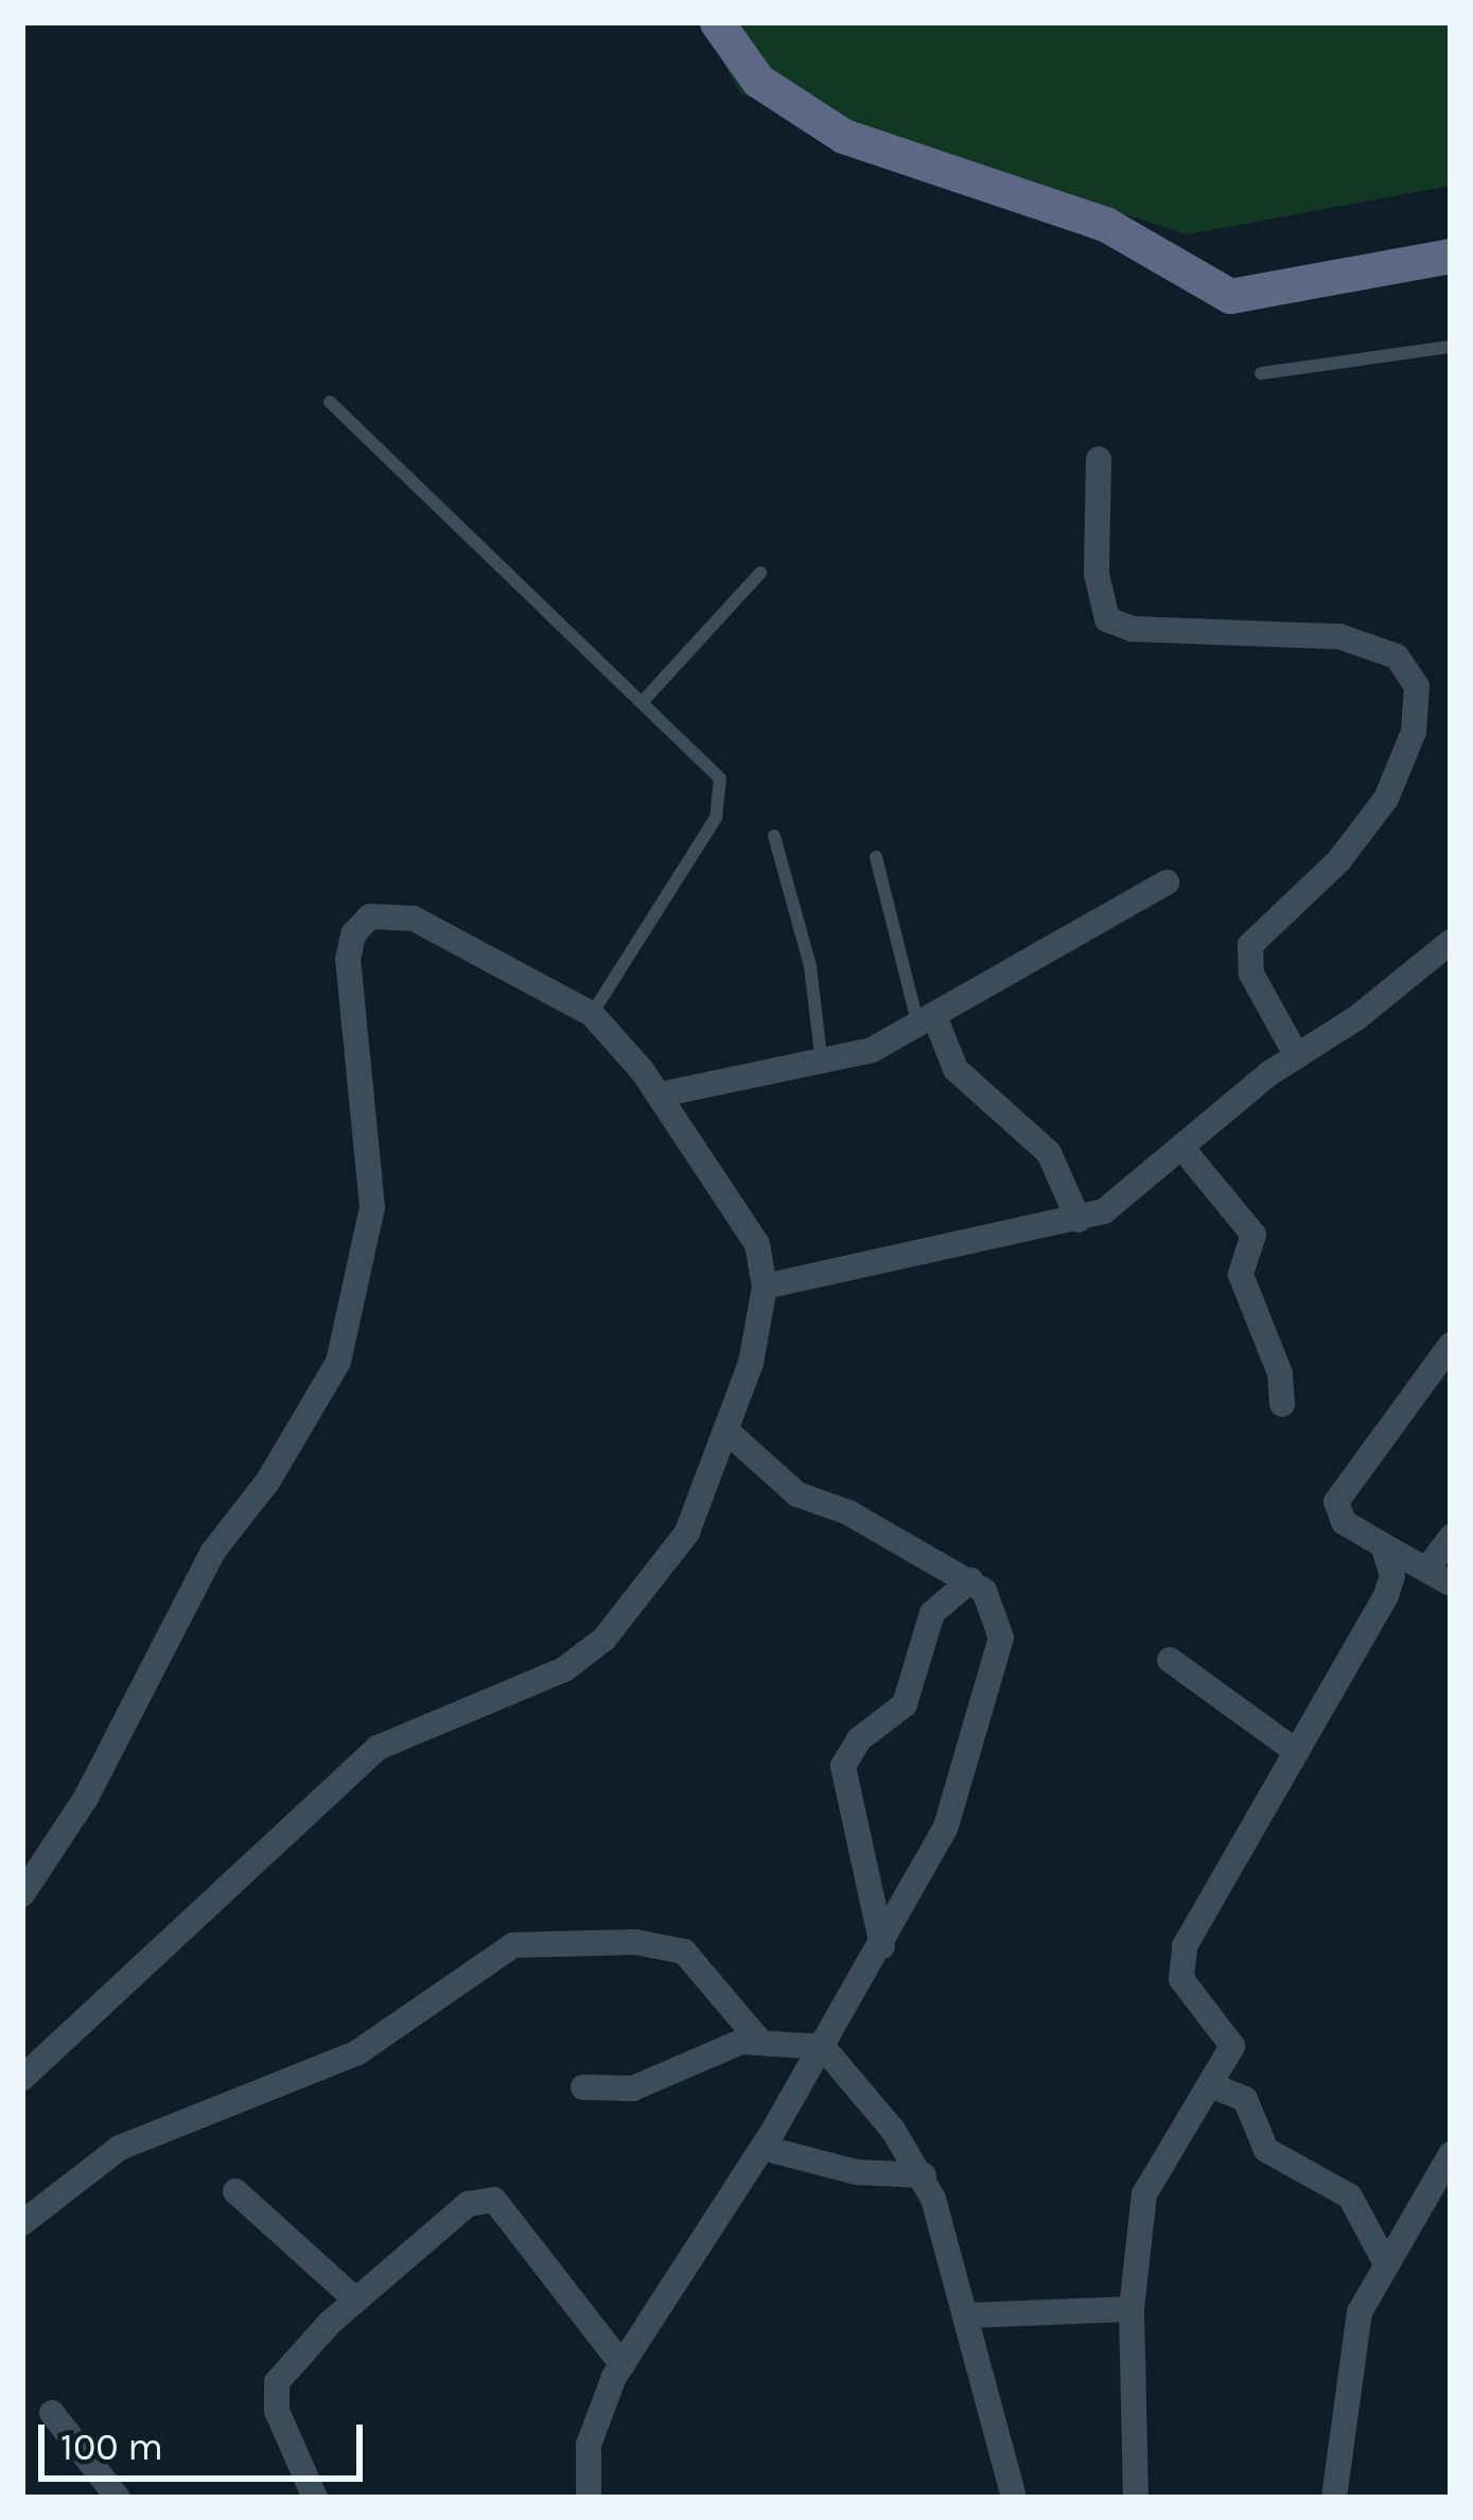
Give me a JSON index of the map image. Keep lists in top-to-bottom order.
{
  "scale_bar": "100 m"
}
